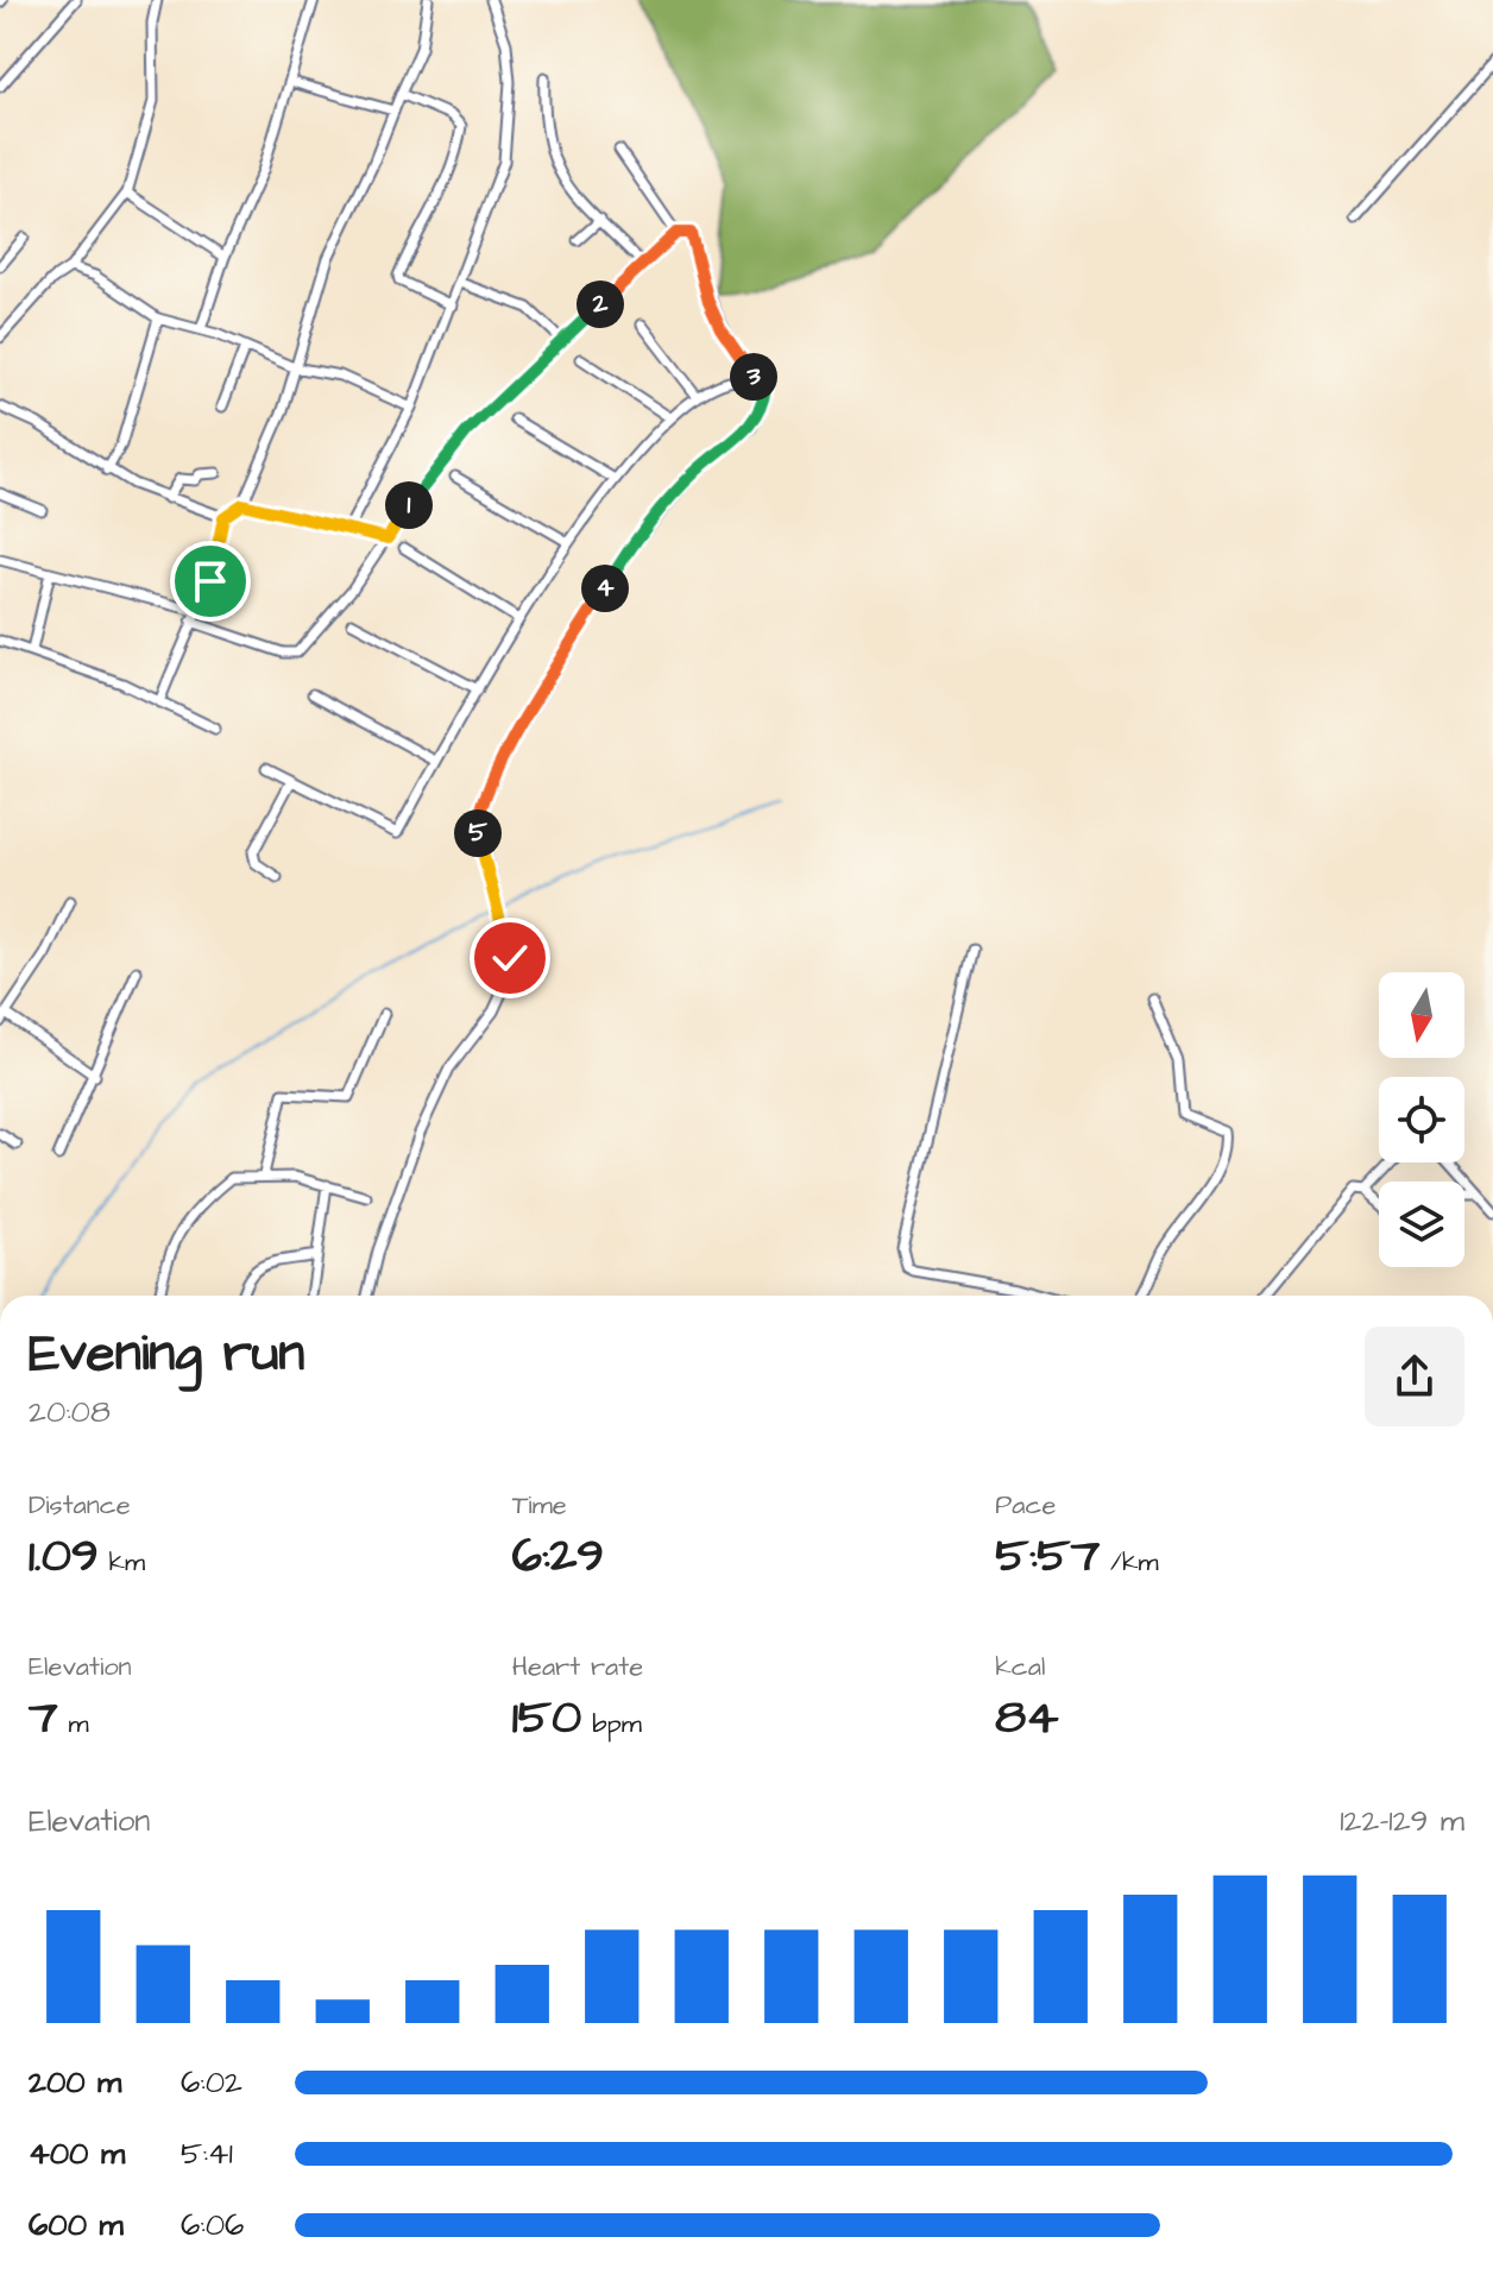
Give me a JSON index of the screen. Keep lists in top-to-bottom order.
{
  "north": "bottom",
  "page": {
    "pins": [
      "2",
      "3",
      "1",
      "4",
      "5"
    ],
    "heading": ["Evening run", "20:08"],
    "stats": [
      ["Distance", "1.09 km"],
      ["Time", "6:29"],
      ["Pace", "5:57 /km"],
      ["Elevation", "7 m"],
      ["Heart rate", "150 bpm"],
      ["kcal", "84"]
    ],
    "chart": ["Elevation", "122–129 m"],
    "list": [
      {
        "name": "200 m",
        "note": "6:02"
      },
      {
        "name": "400 m",
        "note": "5:41"
      },
      {
        "name": "600 m",
        "note": "6:06"
      }
    ]
  }
}
